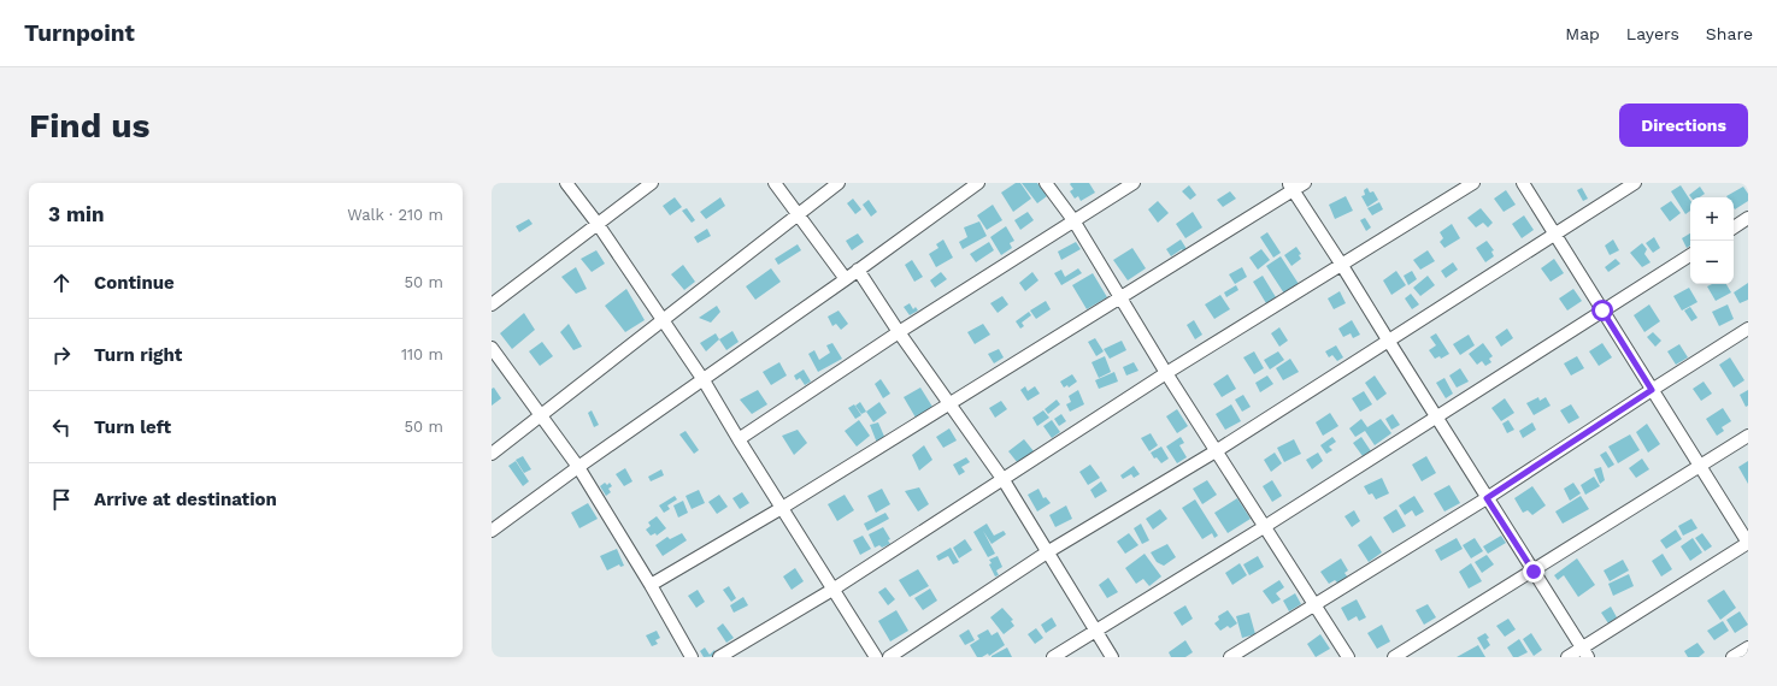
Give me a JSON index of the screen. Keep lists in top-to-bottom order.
{
  "page": {
    "header": "Turnpoint",
    "nav": ["Map", "Layers", "Share"],
    "buttons": "Directions",
    "title": "Find us",
    "heading": ["3 min", "Walk · 210 m"],
    "map_buttons": ["+", "−"],
    "list": [
      ["Continue", "50 m"],
      ["Turn right", "110 m"],
      ["Turn left", "50 m"],
      "Arrive at destination"
    ]
  }
}
